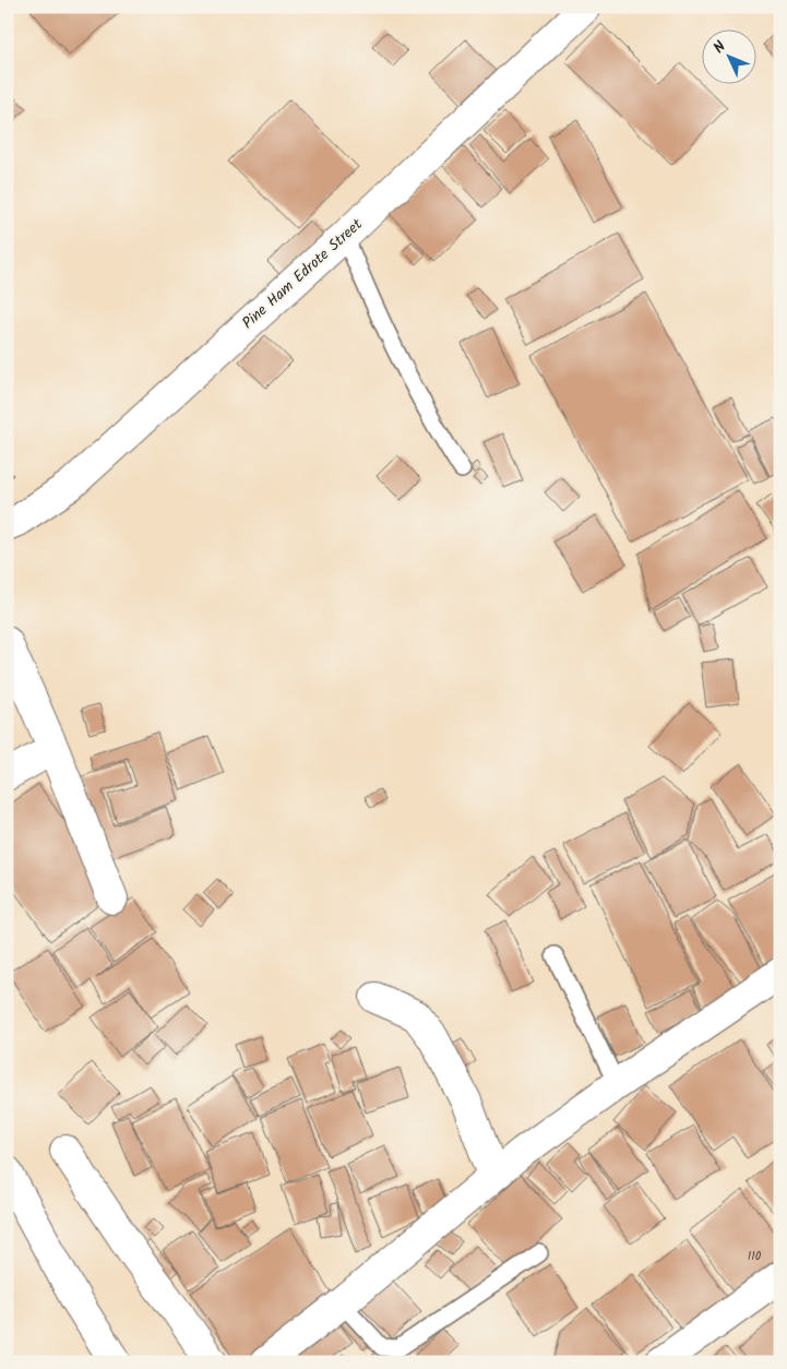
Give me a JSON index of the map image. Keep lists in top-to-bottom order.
{
  "streets": {
    "street": ["Pine Ham Edrote Street"]
  },
  "house_numbers": ["110"],
  "north": "top left"
}
